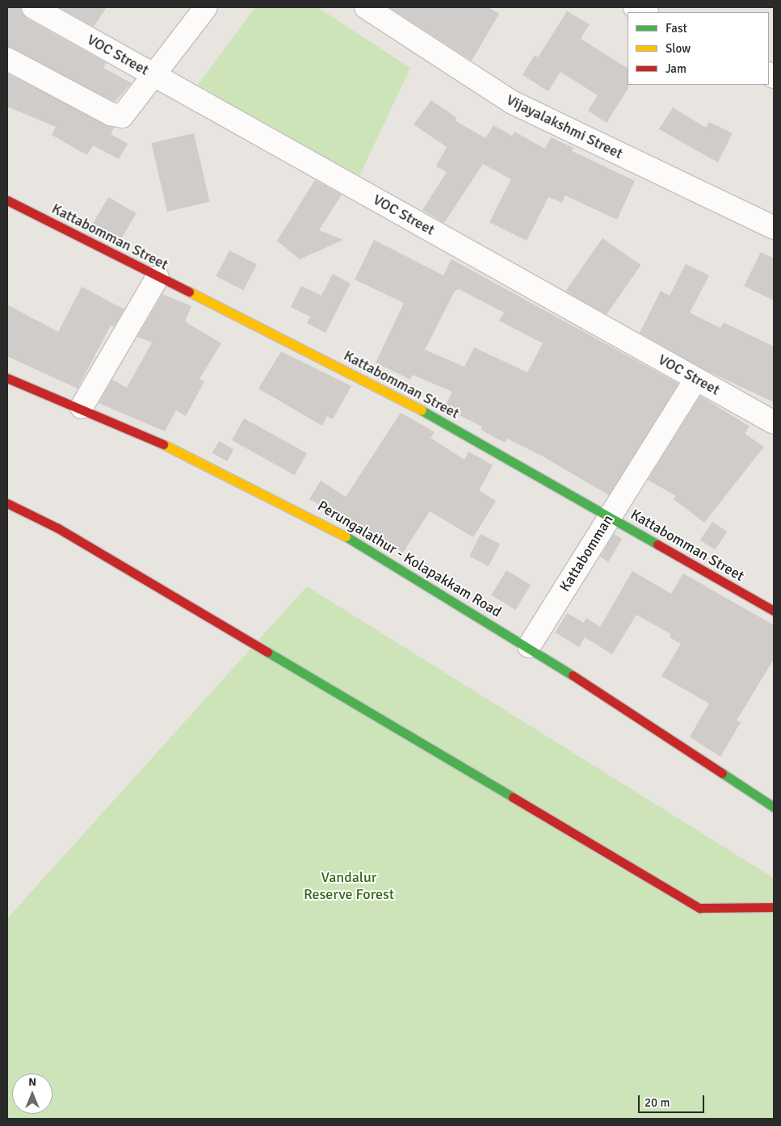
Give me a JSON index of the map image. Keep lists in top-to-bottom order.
{
  "streets": {
    "street": [
      "VOC Street",
      "Vijayalakshmi Street",
      "Kattabomman Street",
      "Kattabomman",
      "Perungalathur - Kolapakkam Road"
    ]
  },
  "crossings": [
    ["VOC Street", "Kattabomman"],
    ["Kattabomman Street", "Kattabomman"],
    ["Kattabomman", "Perungalathur - Kolapakkam Road"]
  ],
  "parks": ["Vandalur Reserve Forest"],
  "legend": ["Fast", "Slow", "Jam"],
  "scale_bar": "20 m",
  "north": "top"
}
